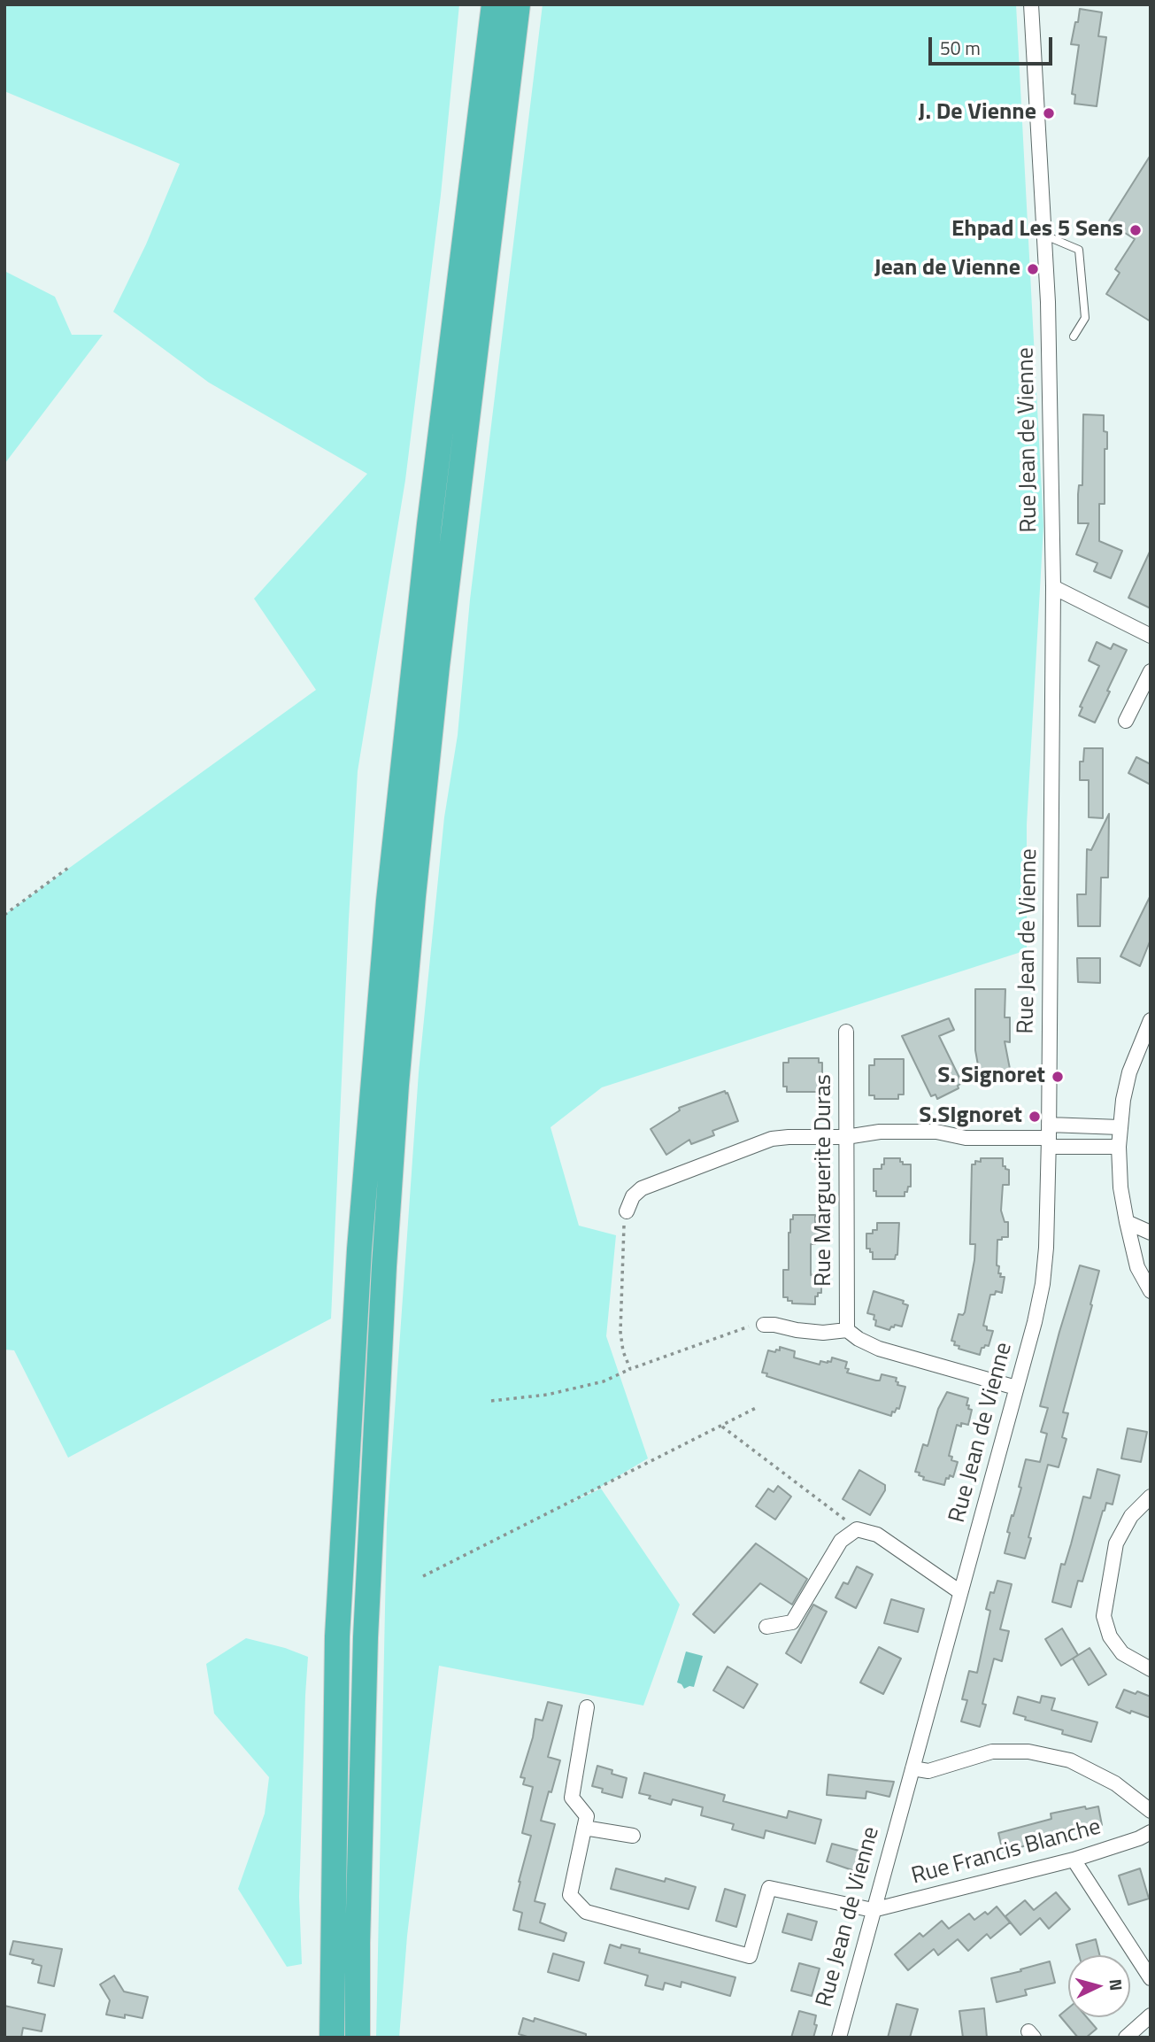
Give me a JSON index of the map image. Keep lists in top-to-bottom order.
{
  "streets": {
    "street": ["Rue Jean de Vienne", "Rue Marguerite Duras", "Rue Francis Blanche"]
  },
  "crossings": [
    ["Rue Jean de Vienne", "Rue Francis Blanche"]
  ],
  "places": [
    "J. De Vienne",
    "Ehpad Les 5 Sens",
    "Jean de Vienne",
    "S. Signoret",
    "S.SIgnoret"
  ],
  "scale_bar": "50 m",
  "north": "right"
}
